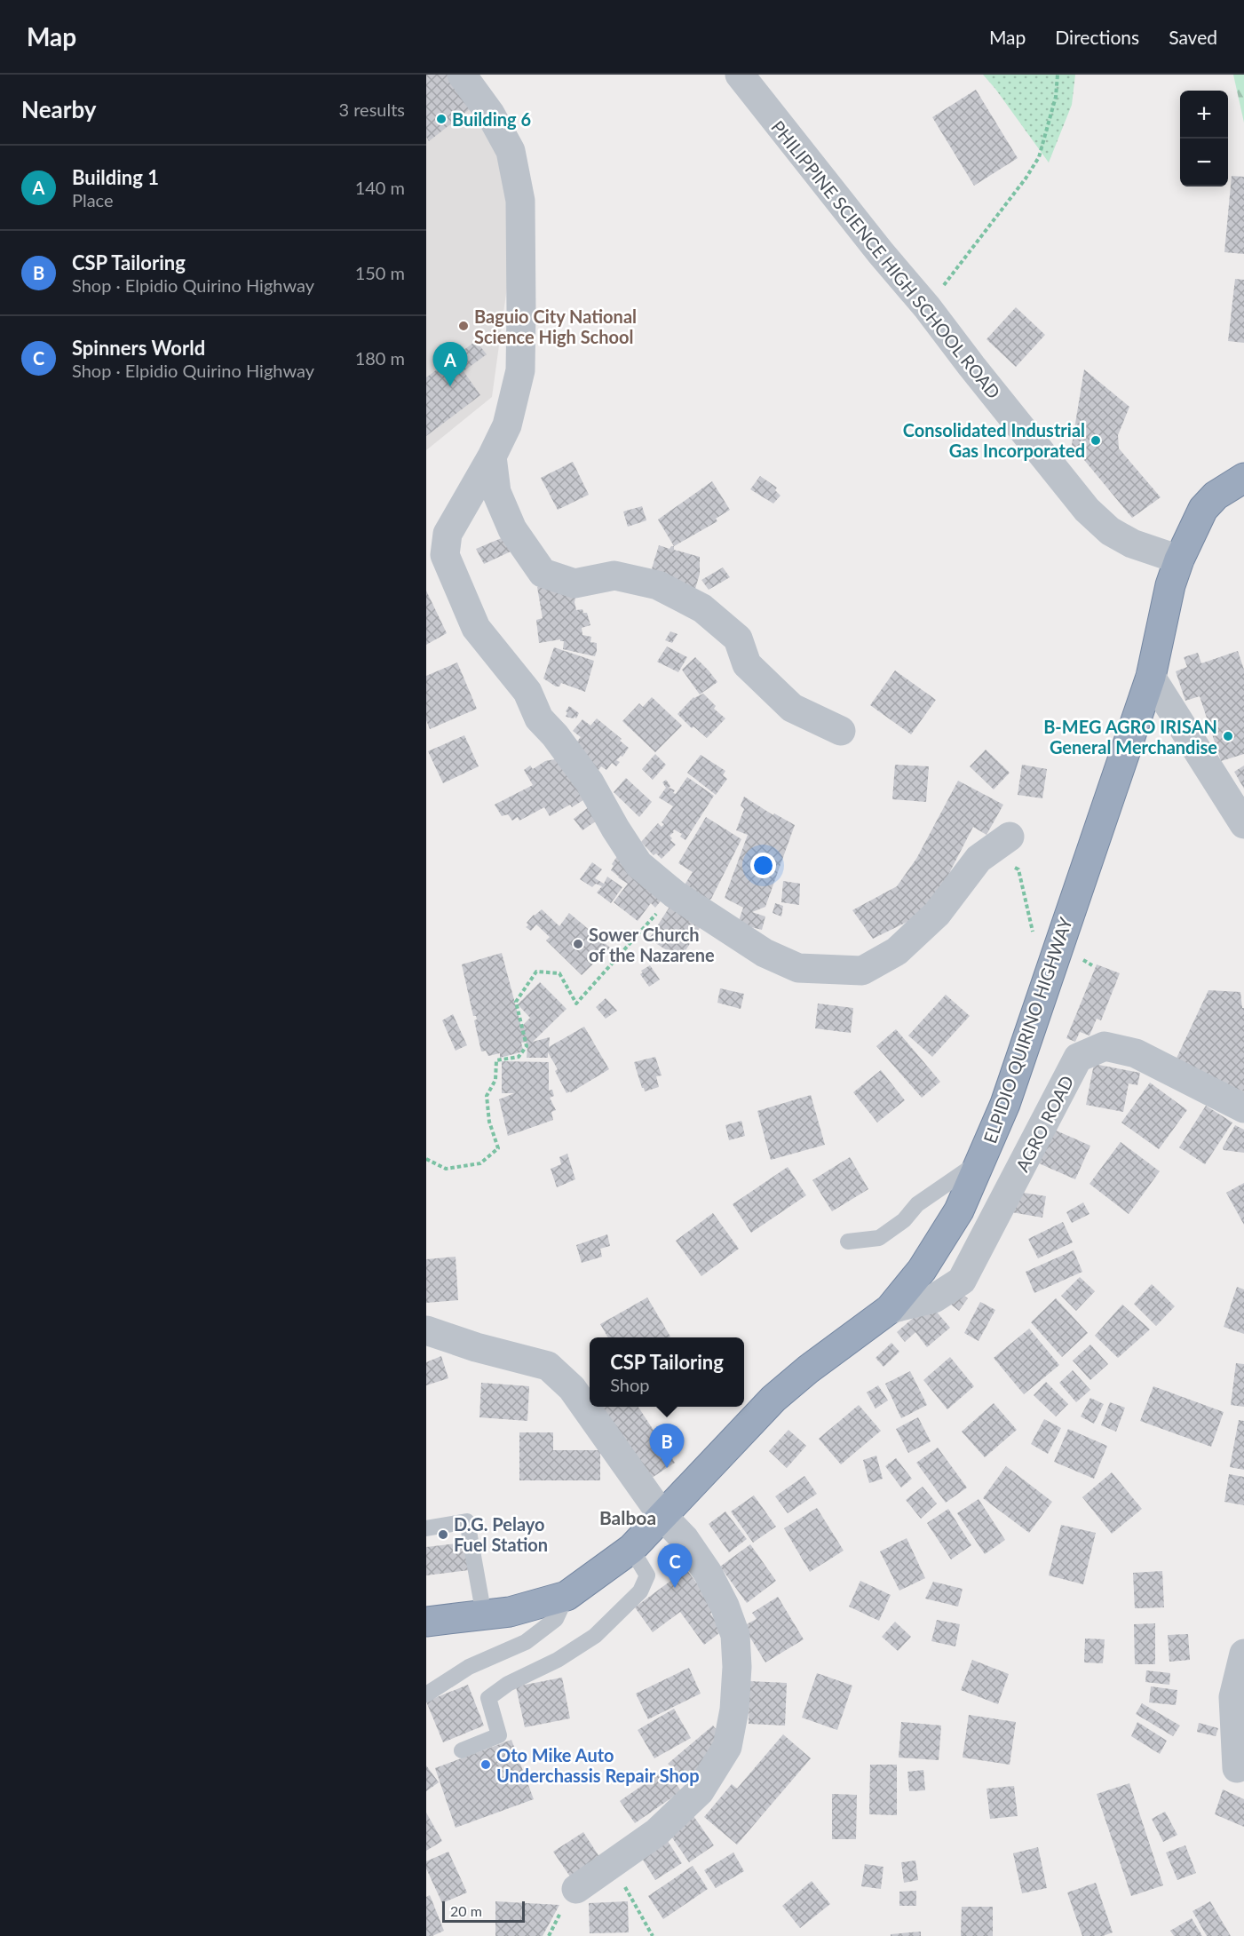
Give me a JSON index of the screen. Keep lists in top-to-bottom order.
{
  "streets": {
    "highway": ["ELPIDIO QUIRINO HIGHWAY"],
    "street": ["PHILIPPINE SCIENCE HIGH SCHOOL ROAD", "AGRO ROAD"]
  },
  "crossings": [
    ["PHILIPPINE SCIENCE HIGH SCHOOL ROAD", "ELPIDIO QUIRINO HIGHWAY"],
    ["ELPIDIO QUIRINO HIGHWAY", "AGRO ROAD"]
  ],
  "districts": ["Balboa"],
  "places": [
    "Building 6",
    "Baguio City National Science High School",
    "Consolidated Industrial Gas Incorporated",
    "B-MEG AGRO IRISAN General Merchandise",
    "Sower Church of the Nazarene",
    "D.G. Pelayo Fuel Station",
    "Oto Mike Auto Underchassis Repair Shop"
  ],
  "scale_bar": "20 m",
  "page": {
    "header": "Map",
    "nav": ["Map", "Directions", "Saved"],
    "heading": ["Nearby", "3 results"],
    "map_buttons": ["+", "−"],
    "list": [
      {
        "mark": "A",
        "name": "Building 1",
        "note": "Place",
        "value": "140 m"
      },
      {
        "mark": "B",
        "name": "CSP Tailoring",
        "note": "Shop · Elpidio Quirino Highway",
        "value": "150 m"
      },
      {
        "mark": "C",
        "name": "Spinners World",
        "note": "Shop · Elpidio Quirino Highway",
        "value": "180 m"
      }
    ],
    "pins": ["A", "B", "C"],
    "popup": ["CSP Tailoring", "Shop"],
    "scale": "20 m"
  }
}
